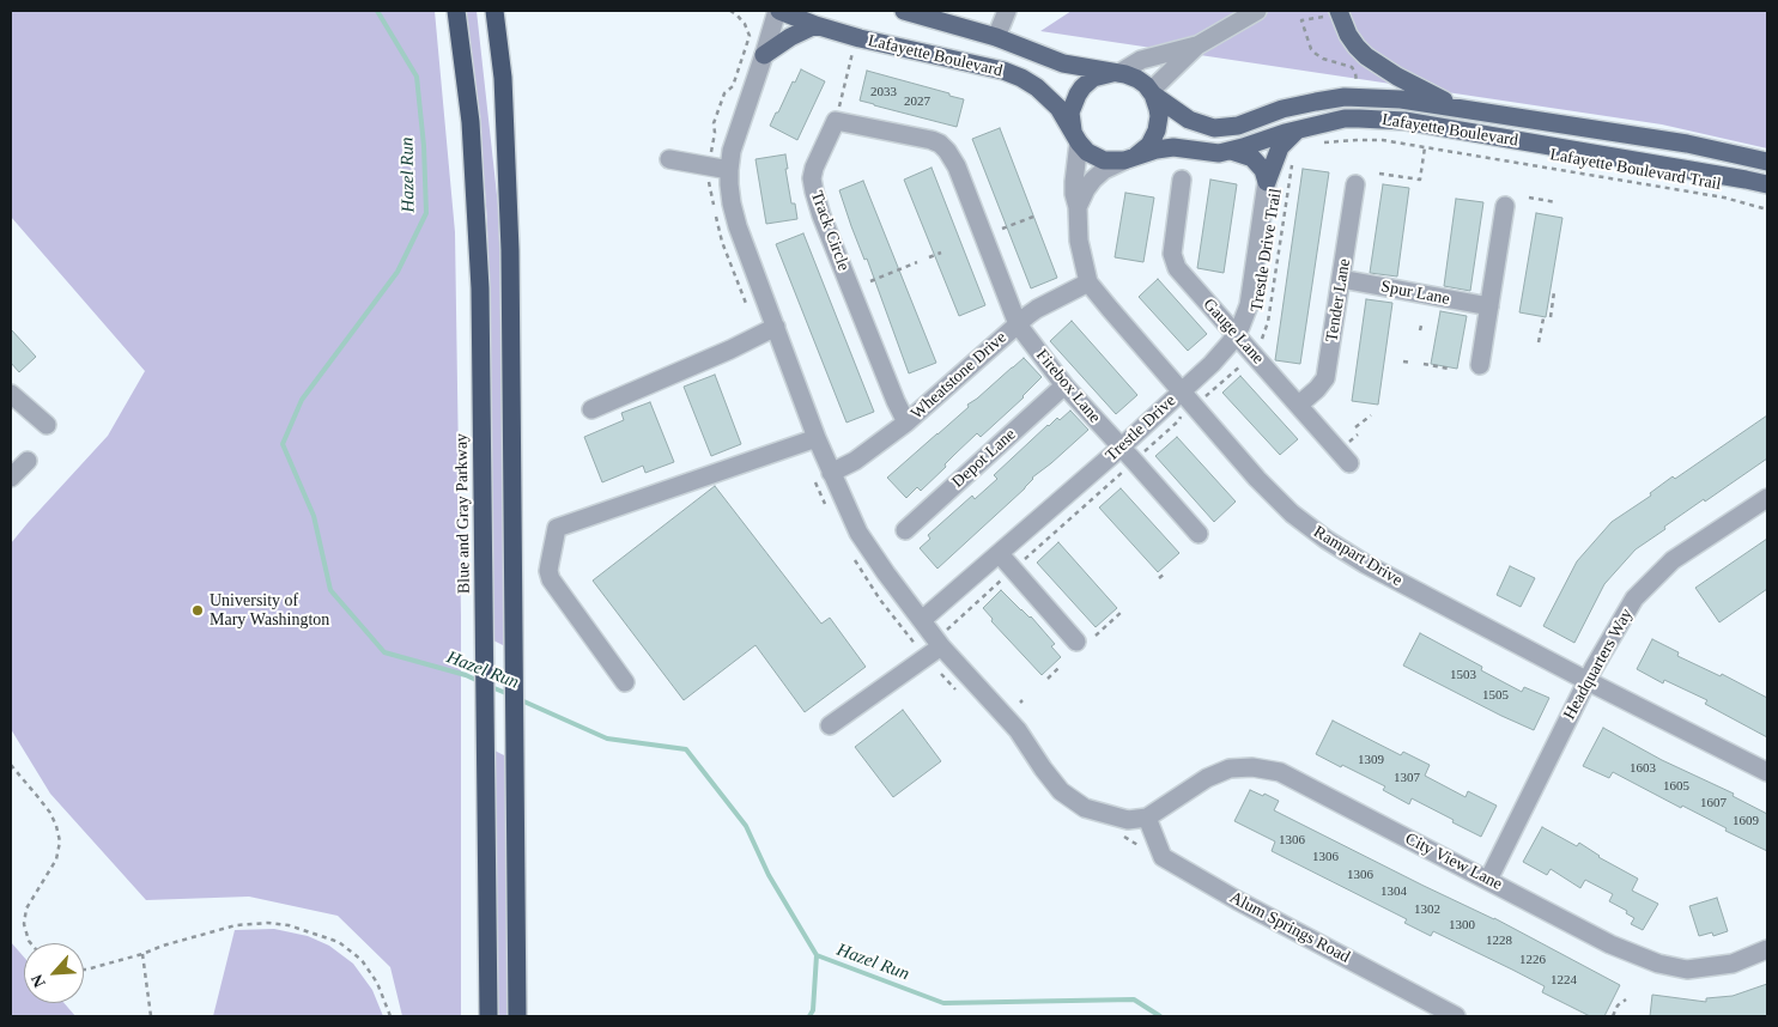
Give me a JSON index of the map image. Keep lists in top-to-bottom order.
{
  "streets": {
    "highway": ["Blue and Gray Parkway"],
    "main road": ["Lafayette Boulevard"],
    "street": [
      "Track Circle",
      "Spur Lane",
      "Tender Lane",
      "Gauge Lane",
      "Wheatstone Drive",
      "Firebox Lane",
      "Trestle Drive",
      "Depot Lane",
      "Rampart Drive",
      "Headquarters Way",
      "City View Lane",
      "Alum Springs Road"
    ],
    "path": ["Lafayette Boulevard Trail", "Trestle Drive Trail"]
  },
  "crossings": [
    ["Lafayette Boulevard", "Rampart Drive"],
    ["Track Circle", "Wheatstone Drive"],
    ["Track Circle", "Firebox Lane"],
    ["Spur Lane", "Tender Lane"],
    ["Tender Lane", "Gauge Lane"],
    ["Gauge Lane", "Trestle Drive"],
    ["Wheatstone Drive", "Firebox Lane"],
    ["Wheatstone Drive", "Rampart Drive"],
    ["Firebox Lane", "Trestle Drive"],
    ["Firebox Lane", "Depot Lane"],
    ["Trestle Drive", "Rampart Drive"],
    ["Rampart Drive", "Headquarters Way"],
    ["Headquarters Way", "City View Lane"],
    ["City View Lane", "Alum Springs Road"]
  ],
  "water": ["Hazel Run"],
  "places": ["University of Mary Washington"],
  "house_numbers": [
    "2033",
    "2027",
    "1503",
    "1505",
    "1309",
    "1603",
    "1307",
    "1605",
    "1607",
    "1609",
    "1306",
    "1306",
    "1306",
    "1304",
    "1302",
    "1300",
    "1228",
    "1226",
    "1224"
  ],
  "north": "bottom left"
}
